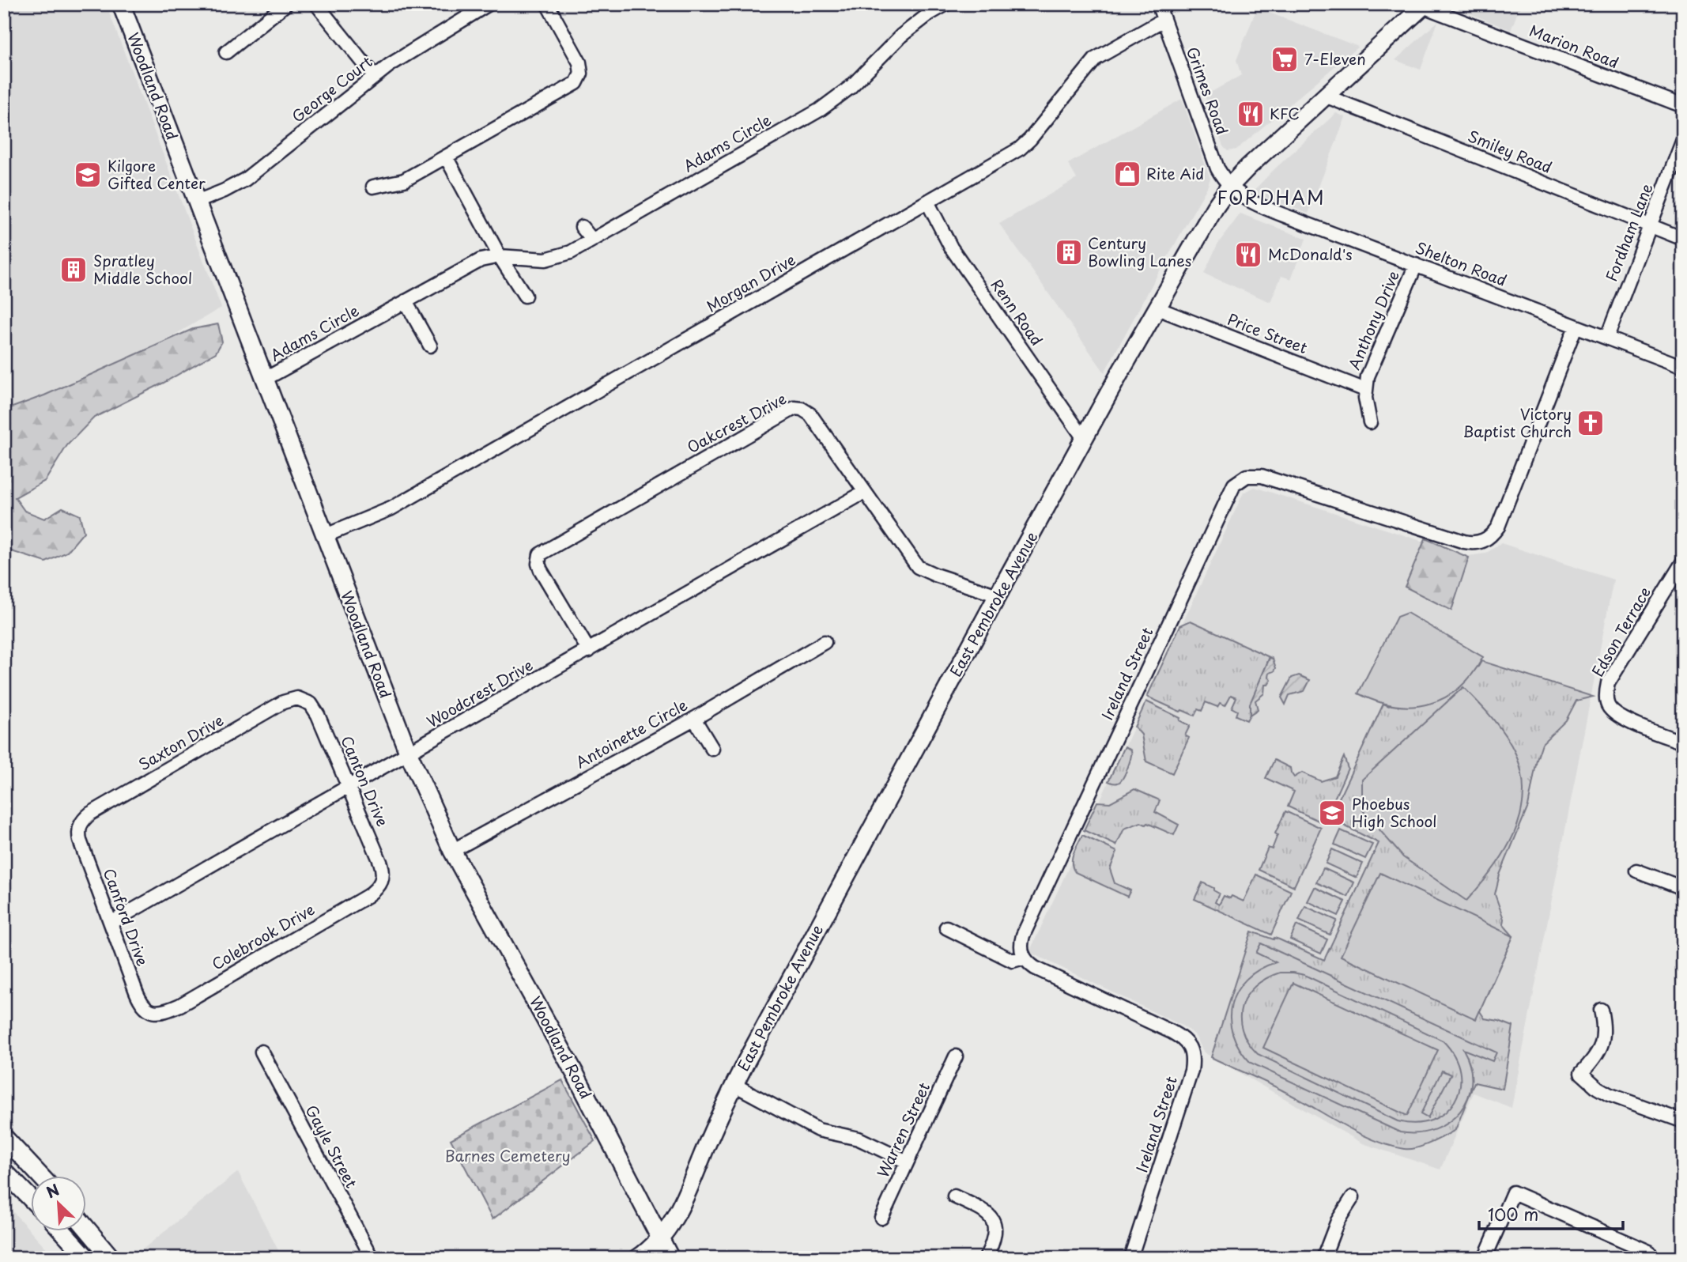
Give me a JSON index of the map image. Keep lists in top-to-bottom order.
{
  "streets": {
    "main road": ["Woodland Road", "East Pembroke Avenue"],
    "street": [
      "Marion Road",
      "George Court",
      "Grimes Road",
      "Adams Circle",
      "Smiley Road",
      "Fordham Lane",
      "Shelton Road",
      "Morgan Drive",
      "Renn Road",
      "Anthony Drive",
      "Price Street",
      "Oakcrest Drive",
      "Edson Terrace",
      "Ireland Street",
      "Woodcrest Drive",
      "Antoinette Circle",
      "Saxton Drive",
      "Canton Drive",
      "Canford Drive",
      "Colebrook Drive",
      "Warren Street",
      "Gayle Street"
    ]
  },
  "crossings": [
    ["Marion Road", "East Pembroke Avenue"],
    ["Woodland Road", "George Court"],
    ["Woodland Road", "Adams Circle"],
    ["Woodland Road", "Morgan Drive"],
    ["Woodland Road", "East Pembroke Avenue"],
    ["Woodland Road", "Woodcrest Drive"],
    ["Woodland Road", "Antoinette Circle"],
    ["Grimes Road", "Shelton Road"],
    ["Grimes Road", "Morgan Drive"],
    ["Grimes Road", "East Pembroke Avenue"],
    ["Smiley Road", "Fordham Lane"],
    ["Smiley Road", "East Pembroke Avenue"],
    ["Fordham Lane", "Shelton Road"],
    ["Shelton Road", "Anthony Drive"],
    ["Shelton Road", "East Pembroke Avenue"],
    ["Shelton Road", "Ireland Street"],
    ["Morgan Drive", "Renn Road"],
    ["Renn Road", "East Pembroke Avenue"],
    ["Anthony Drive", "Price Street"],
    ["Price Street", "East Pembroke Avenue"],
    ["Oakcrest Drive", "East Pembroke Avenue"],
    ["Oakcrest Drive", "Woodcrest Drive"],
    ["Woodcrest Drive", "Canton Drive"],
    ["Woodcrest Drive", "Canford Drive"],
    ["Saxton Drive", "Canton Drive"],
    ["Saxton Drive", "Canford Drive"],
    ["Canton Drive", "Colebrook Drive"],
    ["Canford Drive", "Colebrook Drive"]
  ],
  "districts": ["FORDHAM"],
  "parks": ["Barnes Cemetery"],
  "places": {
    "supermarket": ["7-Eleven"],
    "restaurant": ["KFC", "McDonald's"],
    "shop": ["Rite Aid"],
    "school or university": ["Kilgore Gifted Center", "Phoebus High School"],
    "building": ["Century Bowling Lanes", "Spratley Middle School"],
    "church": ["Victory Baptist Church"]
  },
  "scale_bar": "100 m",
  "north": "top left"
}
